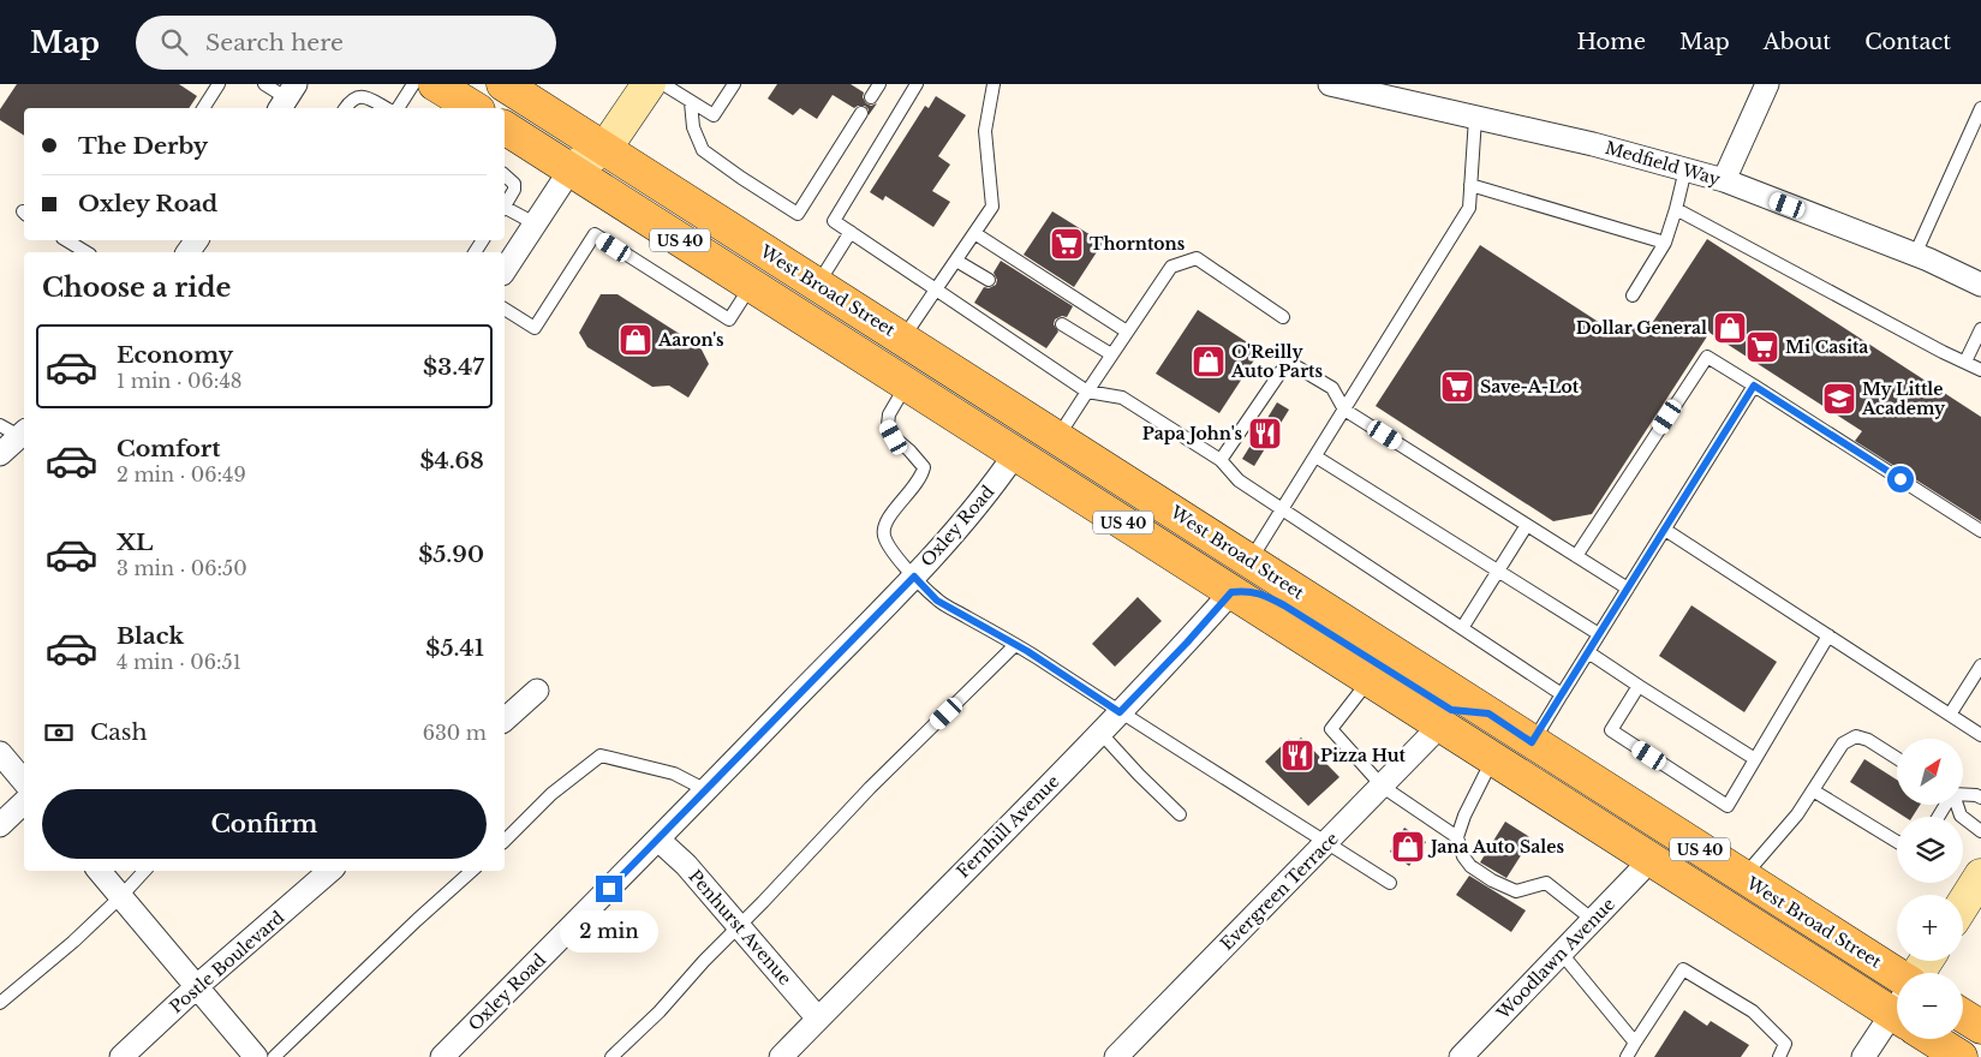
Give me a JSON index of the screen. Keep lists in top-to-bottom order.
{
  "streets": {
    "main road": ["US 40", "West Broad Street"],
    "street": [
      "Medfield Way",
      "Oxley Road",
      "Fernhill Avenue",
      "Evergreen Terrace",
      "Penhurst Avenue",
      "Woodlawn Avenue",
      "Postle Boulevard"
    ]
  },
  "crossings": [
    ["West Broad Street", "Oxley Road"],
    ["West Broad Street", "Fernhill Avenue"],
    ["West Broad Street", "Evergreen Terrace"],
    ["West Broad Street", "Woodlawn Avenue"],
    ["Oxley Road", "Penhurst Avenue"],
    ["Fernhill Avenue", "Penhurst Avenue"]
  ],
  "places": {
    "supermarket": ["Thorntons", "Mi Casita", "Save-A-Lot"],
    "shop": [
      "Dollar General",
      "Aaron's",
      "O'Reilly Auto Parts",
      "Jana Auto Sales"
    ],
    "school or university": ["My Little Academy"],
    "restaurant": ["Papa John's", "Pizza Hut"]
  },
  "north": "top right",
  "page": {
    "header": "Map",
    "search": "Search here",
    "nav": [
      "Home",
      "Map",
      "About",
      "Contact"
    ],
    "banner": ["The Derby", "Oxley Road"],
    "heading": "Choose a ride",
    "list": [
      {
        "name": "Economy",
        "note": "1 min · 06:48",
        "value": "$3.47"
      },
      {
        "name": "Comfort",
        "note": "2 min · 06:49",
        "value": "$4.68"
      },
      {
        "name": "XL",
        "note": "3 min · 06:50",
        "value": "$5.90"
      },
      {
        "name": "Black",
        "note": "4 min · 06:51",
        "value": "$5.41"
      }
    ],
    "pay": ["Cash", "630 m"],
    "map_buttons": ["+", "−"],
    "buttons": "Confirm",
    "bubble": "2 min"
  }
}
